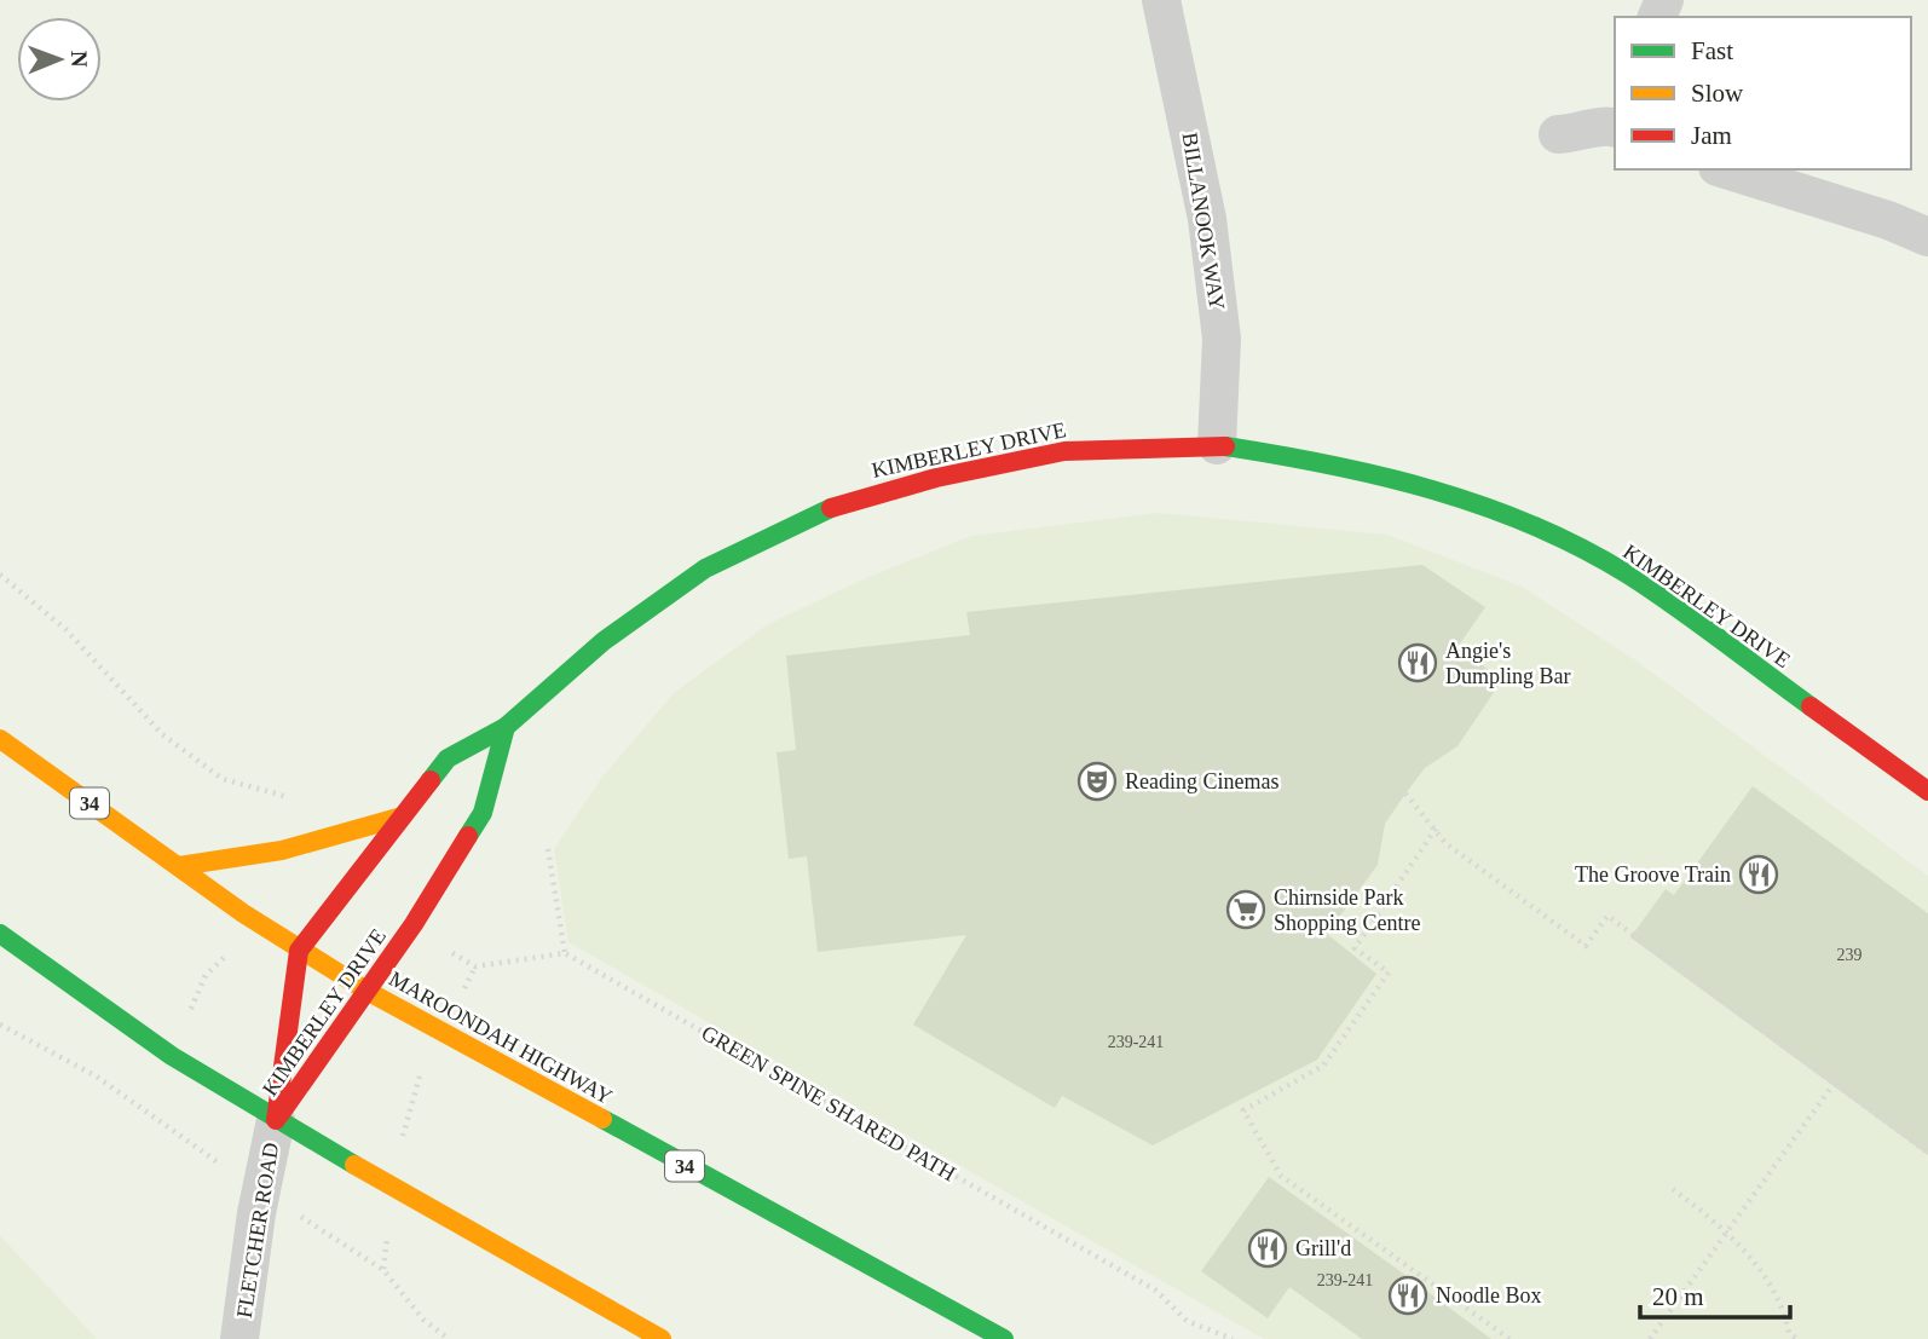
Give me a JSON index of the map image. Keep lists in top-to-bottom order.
{
  "streets": {
    "main road": ["KIMBERLEY DRIVE", "34", "MAROONDAH HIGHWAY"],
    "street": ["BILLANOOK WAY", "FLETCHER ROAD"],
    "path": ["GREEN SPINE SHARED PATH"]
  },
  "crossings": [
    ["BILLANOOK WAY", "KIMBERLEY DRIVE"],
    ["KIMBERLEY DRIVE", "MAROONDAH HIGHWAY"],
    ["KIMBERLEY DRIVE", "FLETCHER ROAD"]
  ],
  "places": {
    "restaurant": [
      "Angie's Dumpling Bar",
      "The Groove Train",
      "Grill'd",
      "Noodle Box"
    ],
    "theatre": ["Reading Cinemas"],
    "supermarket": ["Chirnside Park Shopping Centre"]
  },
  "house_numbers": ["239", "239-241", "239-241"],
  "legend": ["Fast", "Slow", "Jam"],
  "scale_bar": "20 m",
  "north": "right"
}
